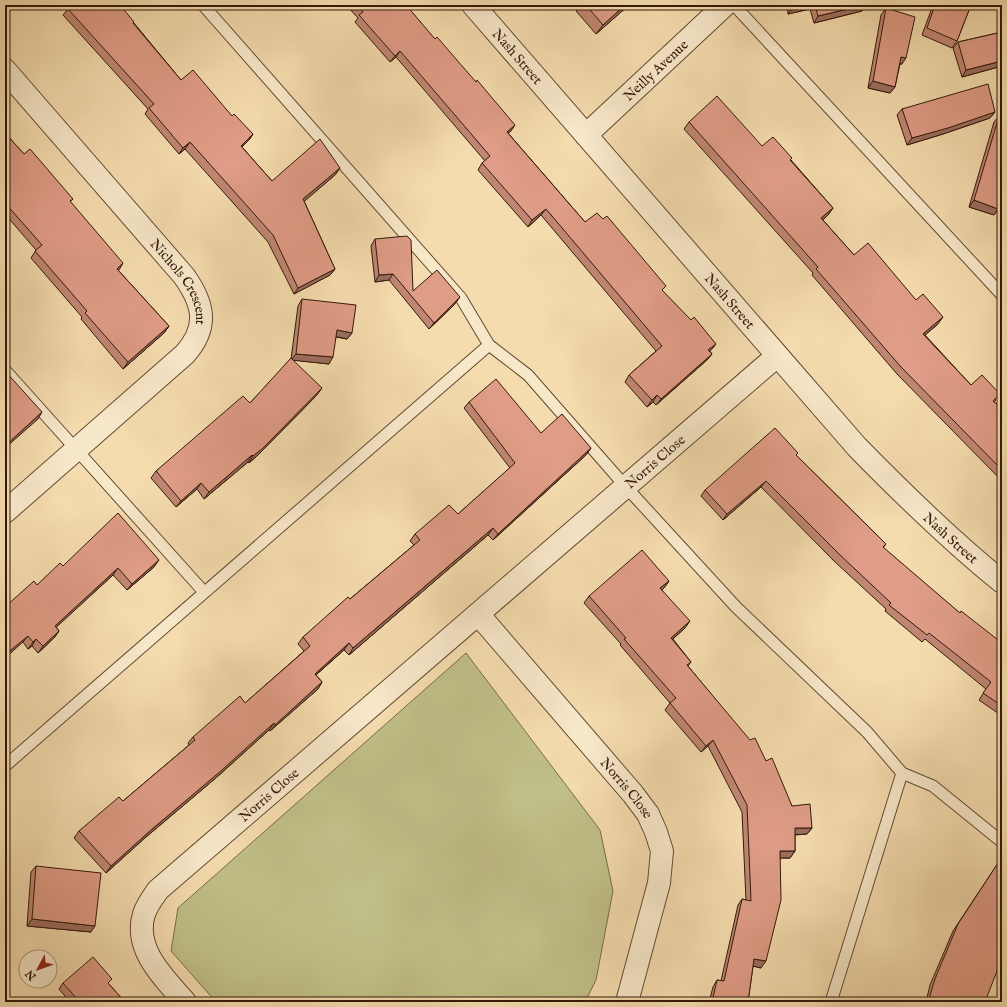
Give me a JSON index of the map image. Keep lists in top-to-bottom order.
{
  "streets": {
    "street": [
      "Nash Street",
      "Neilly Avenue",
      "Nichols Crescent",
      "Norris Close"
    ]
  },
  "crossings": [
    ["Nash Street", "Neilly Avenue"],
    ["Nash Street", "Norris Close"]
  ],
  "north": "bottom left"
}
